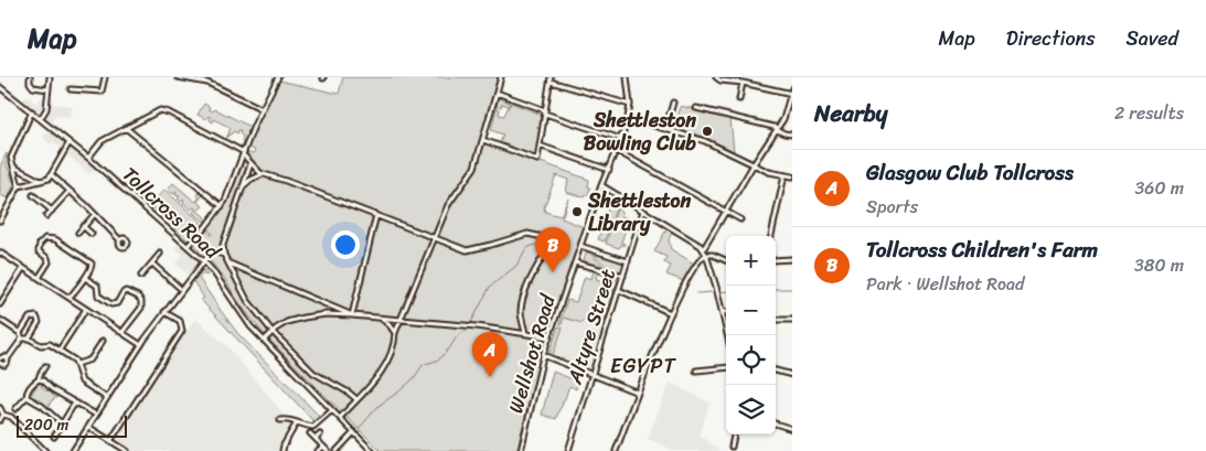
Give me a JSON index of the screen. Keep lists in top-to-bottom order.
{
  "streets": {
    "street": ["Tollcross Road", "Altyre Street", "Wellshot Road"]
  },
  "districts": ["EGYPT"],
  "places": ["Shettleston Bowling Club", "Shettleston Library"],
  "scale_bar": "200 m",
  "page": {
    "header": "Map",
    "nav": ["Map", "Directions", "Saved"],
    "heading": ["Nearby", "2 results"],
    "list": [
      {
        "mark": "A",
        "name": "Glasgow Club Tollcross",
        "note": "Sports",
        "value": "360 m"
      },
      {
        "mark": "B",
        "name": "Tollcross Children's Farm",
        "note": "Park · Wellshot Road",
        "value": "380 m"
      }
    ],
    "pins": ["B", "A"],
    "map_buttons": ["+", "−"],
    "scale": "200 m"
  }
}
